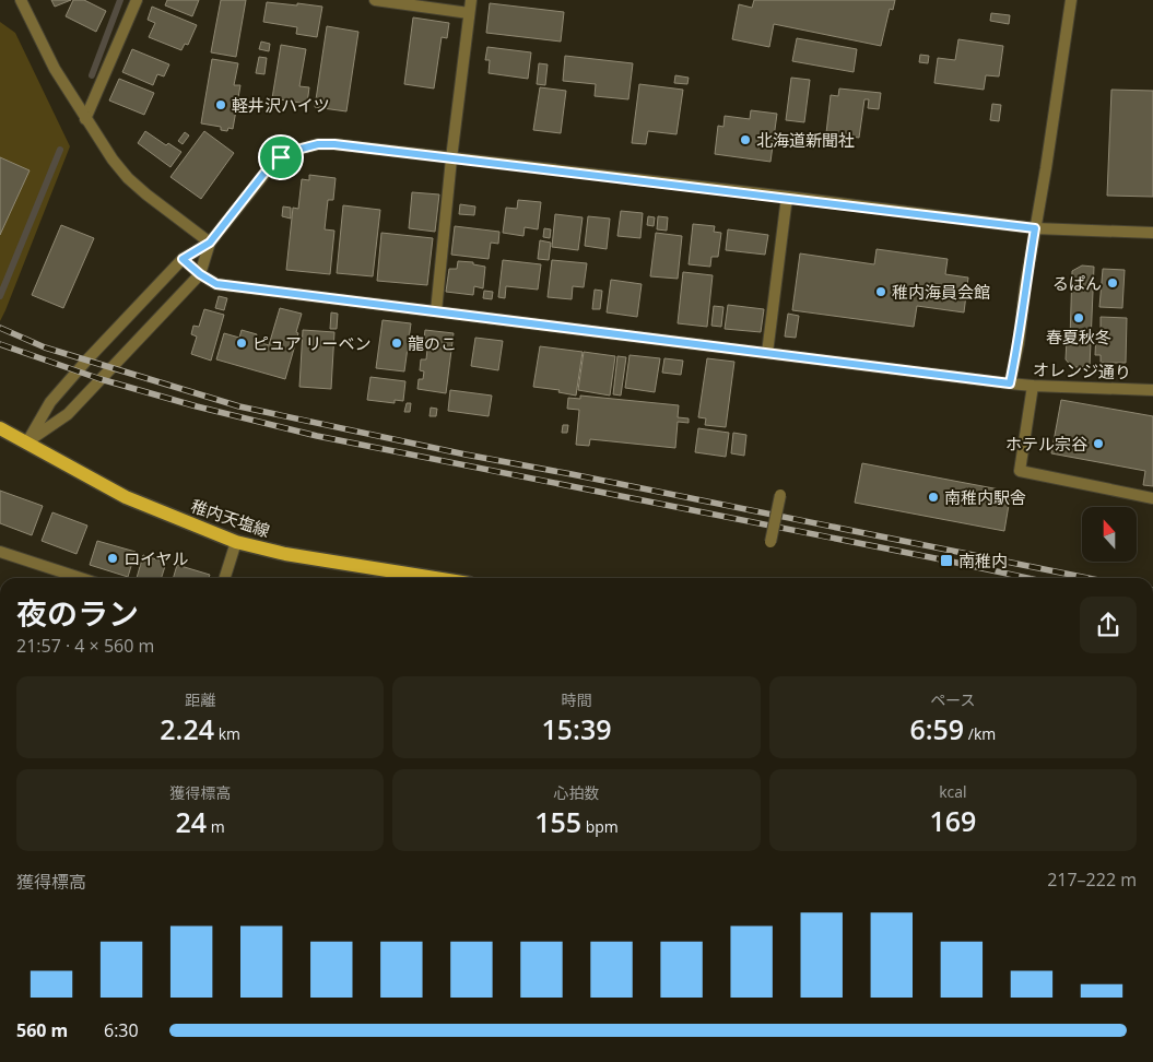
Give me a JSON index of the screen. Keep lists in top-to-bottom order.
{
  "streets": {
    "main road": ["稚内天塩線"],
    "street": ["オレンジ通り"]
  },
  "places": {
    "other": [
      "軽井沢ハイツ",
      "北海道新聞社",
      "るぱん",
      "稚内海員会館",
      "春夏秋冬",
      "ピュア リーベン",
      "龍のこ",
      "ホテル宗谷",
      "南稚内駅舎",
      "ロイヤル"
    ],
    "transit": ["南稚内"]
  },
  "north": "top",
  "page": {
    "heading": ["夜のラン", "21:57 · 4 × 560 m"],
    "stats": [
      ["距離", "2.24 km"],
      ["時間", "15:39"],
      ["ペース", "6:59 /km"],
      ["獲得標高", "24 m"],
      ["心拍数", "155 bpm"],
      ["kcal", "169"]
    ],
    "chart": ["獲得標高", "217–222 m"],
    "list": [
      {
        "name": "560 m",
        "note": "6:30"
      }
    ]
  }
}
